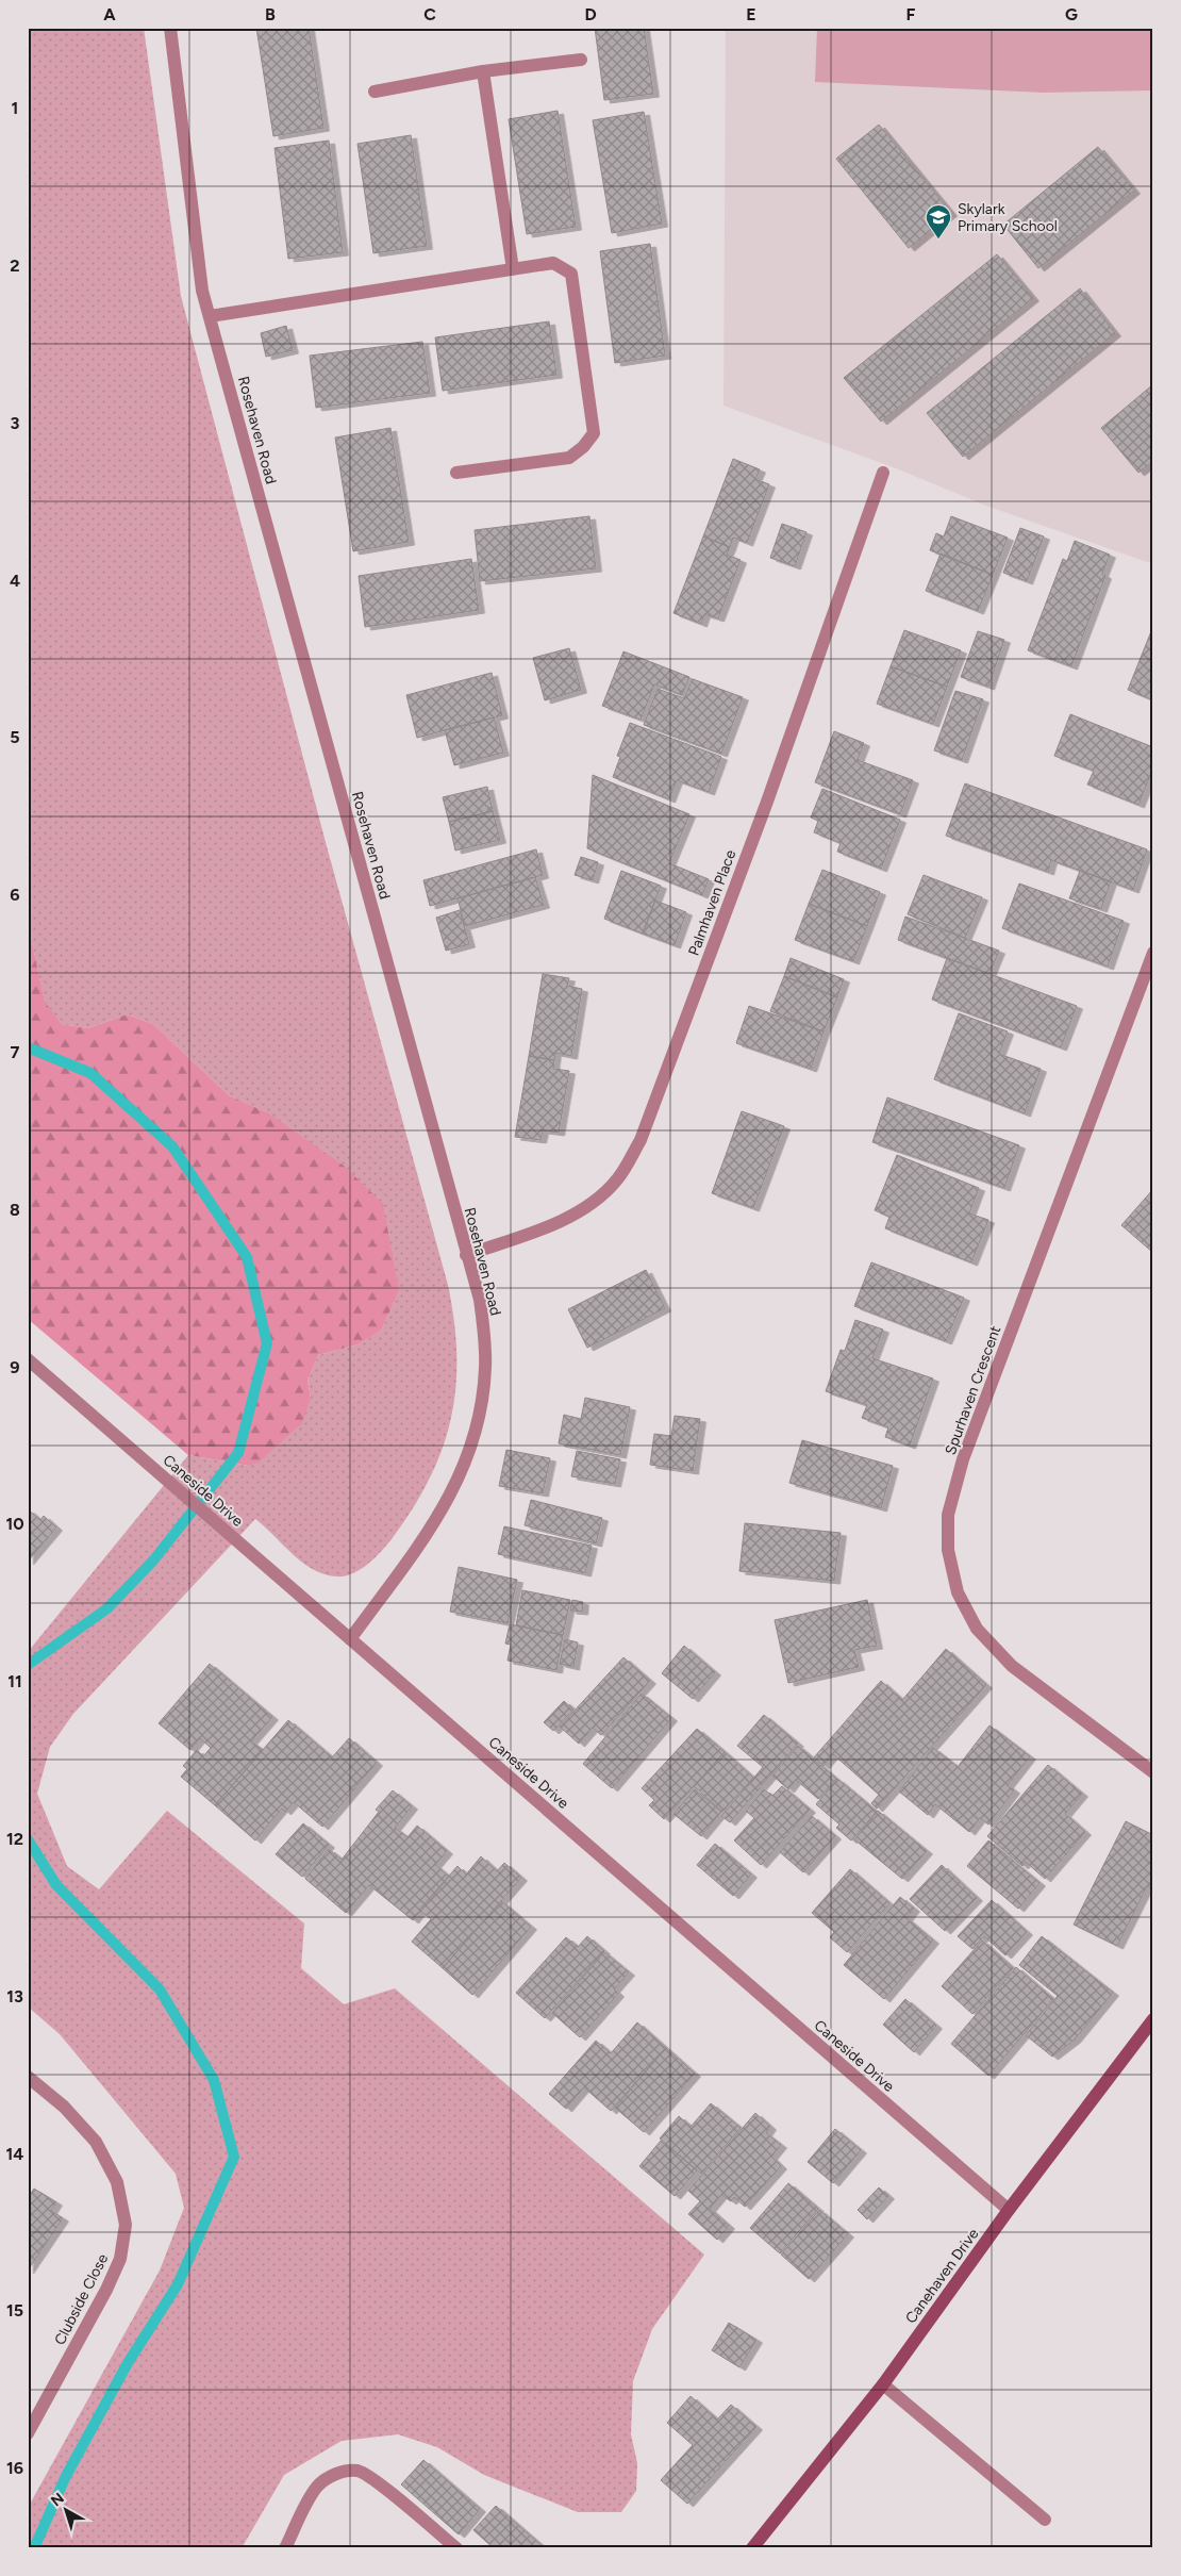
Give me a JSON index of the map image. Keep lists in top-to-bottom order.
{
  "streets": {
    "street": [
      "Rosehaven Road",
      "Palmhaven Place",
      "Spurhaven Crescent",
      "Caneside Drive",
      "Canehaven Drive",
      "Clubside Close"
    ]
  },
  "crossings": [
    ["Rosehaven Road", "Palmhaven Place"],
    ["Rosehaven Road", "Caneside Drive"],
    ["Caneside Drive", "Canehaven Drive"]
  ],
  "places": {
    "school or university": ["Skylark Primary School"]
  },
  "north": "top left",
  "grid": {
    "columns": [
      "A",
      "B",
      "C",
      "D",
      "E",
      "F",
      "G"
    ],
    "rows": [
      "1",
      "2",
      "3",
      "4",
      "5",
      "6",
      "7",
      "8",
      "9",
      "10",
      "11",
      "12",
      "13",
      "14",
      "15",
      "16"
    ]
  }
}
